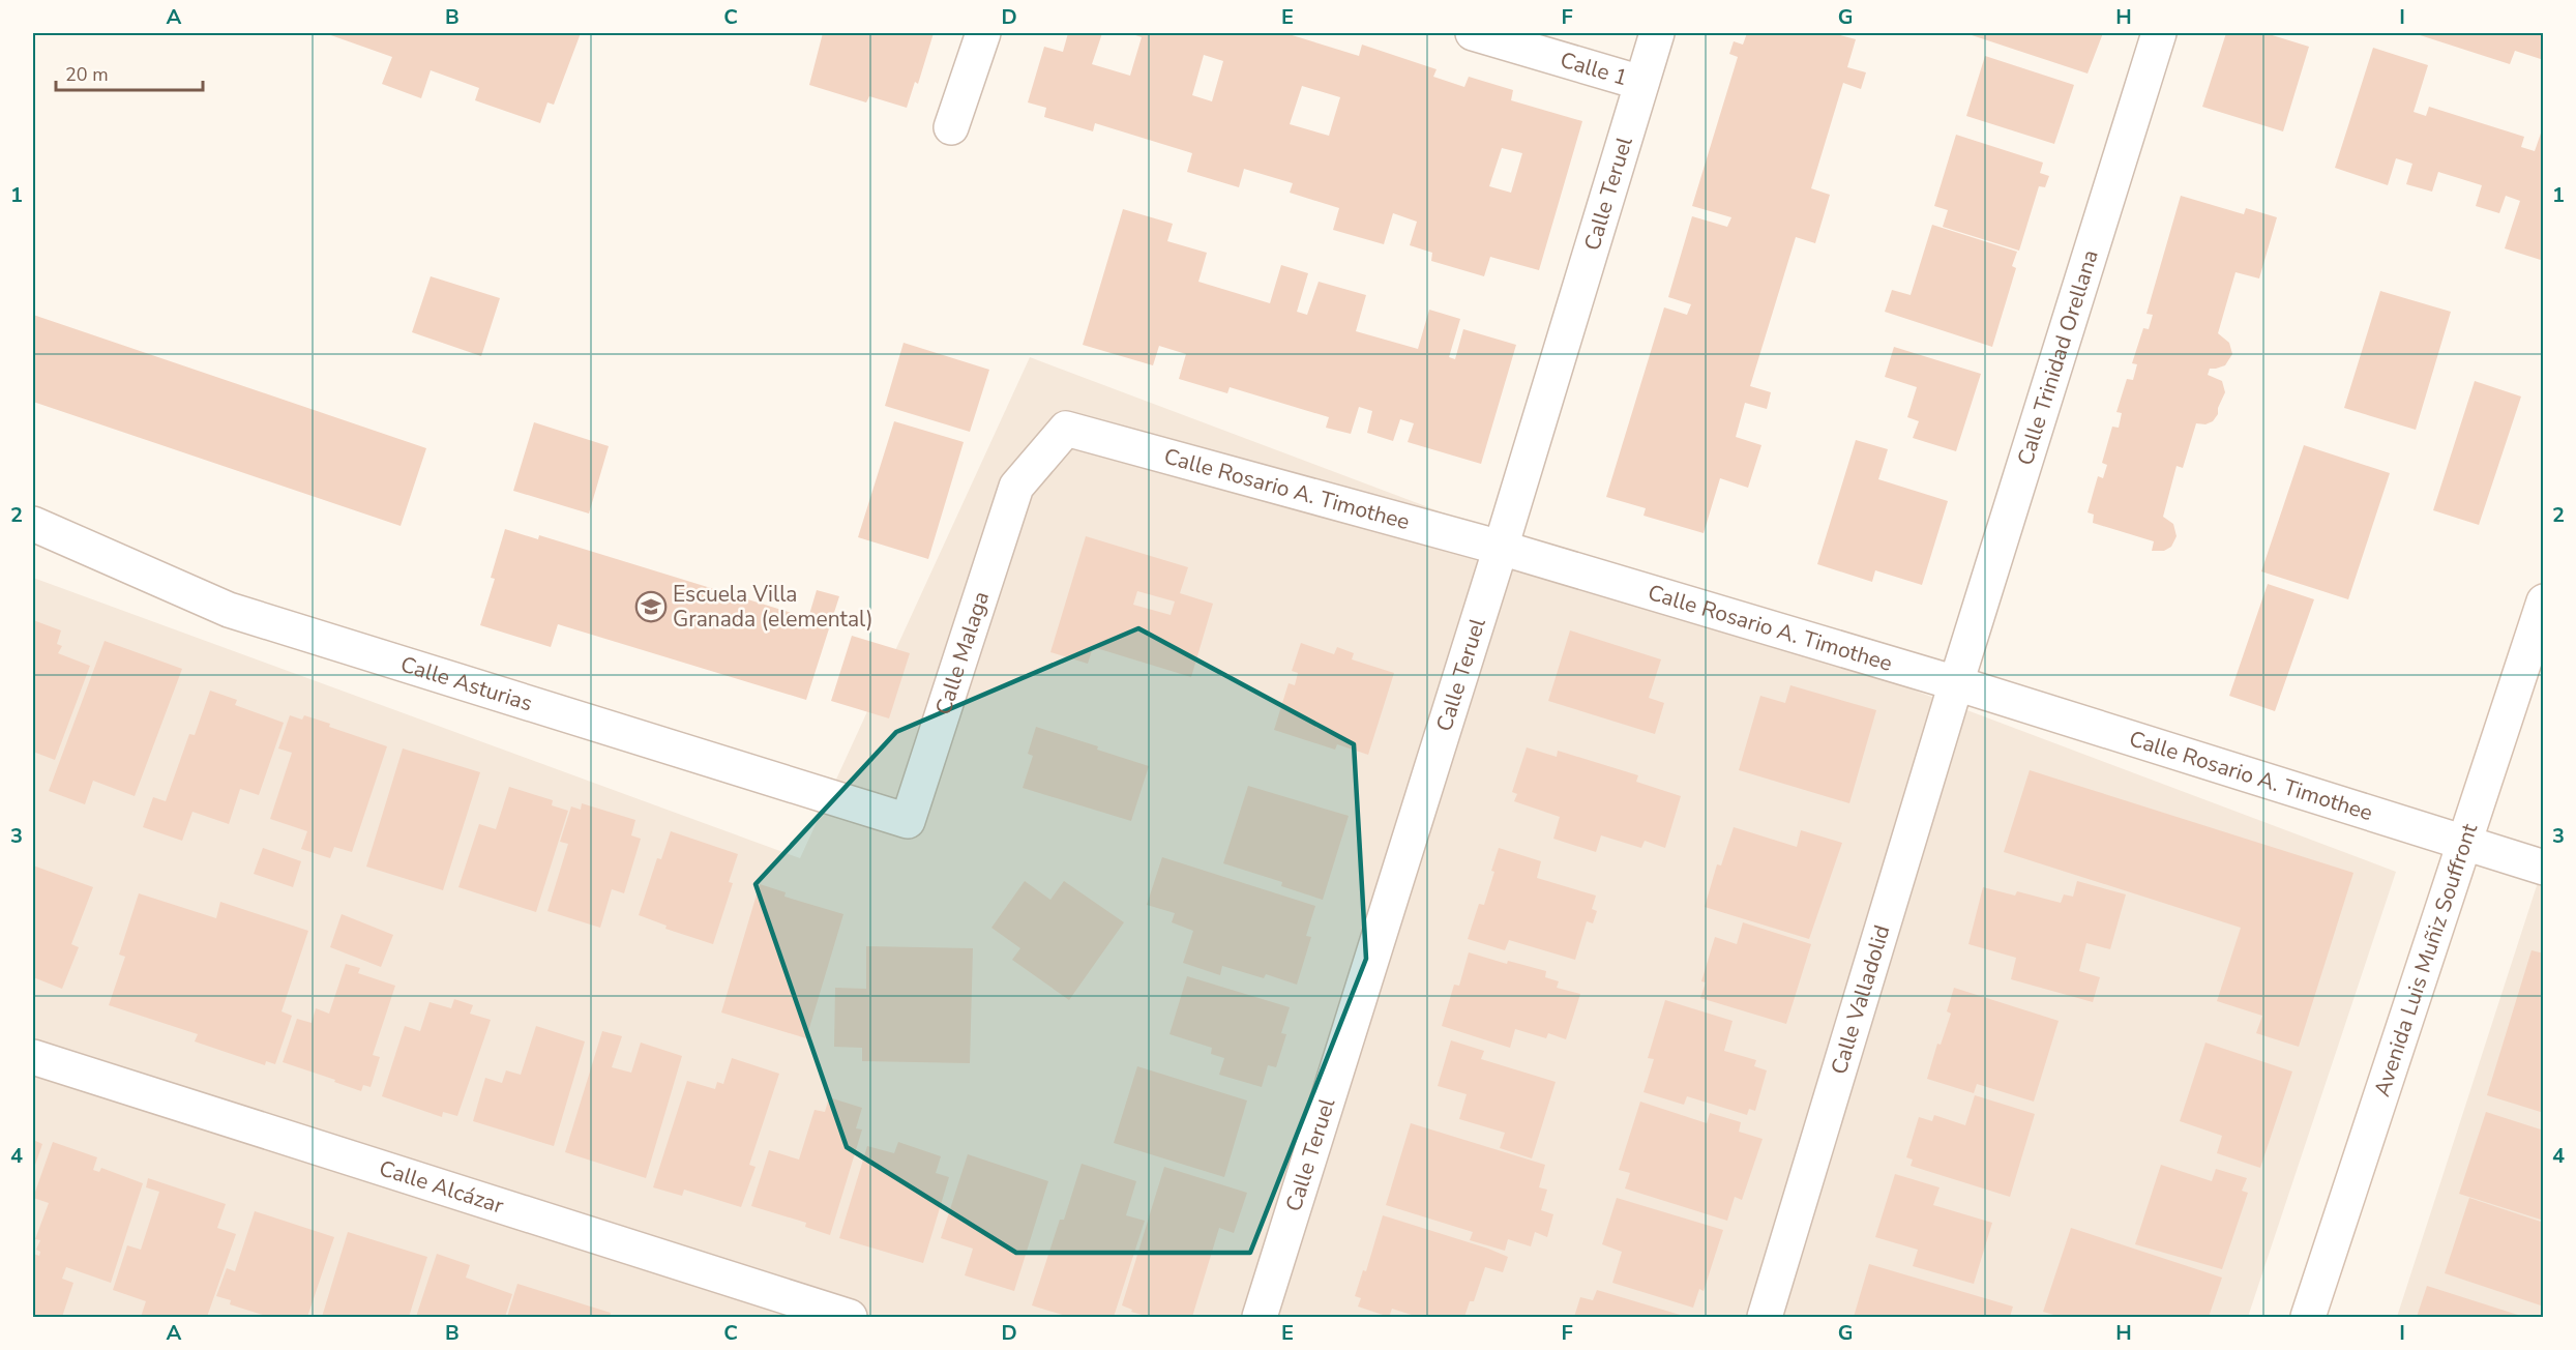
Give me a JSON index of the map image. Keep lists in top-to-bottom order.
{
  "streets": {
    "street": [
      "Calle 1",
      "Calle Teruel",
      "Calle Trinidad Orellana",
      "Calle Rosario A. Timothee",
      "Calle Malaga",
      "Calle Asturias",
      "Avenida Luis Muñiz Souffront",
      "Calle Valladolid",
      "Calle Alcázar"
    ]
  },
  "crossings": [
    ["Calle 1", "Calle Teruel"],
    ["Calle Teruel", "Calle Rosario A. Timothee"],
    ["Calle Trinidad Orellana", "Calle Rosario A. Timothee"],
    ["Calle Trinidad Orellana", "Calle Valladolid"],
    ["Calle Rosario A. Timothee", "Calle Malaga"],
    ["Calle Rosario A. Timothee", "Avenida Luis Muñiz Souffront"],
    ["Calle Rosario A. Timothee", "Calle Valladolid"],
    ["Calle Malaga", "Calle Asturias"]
  ],
  "places": {
    "school or university": ["Escuela Villa Granada (elemental)"]
  },
  "scale_bar": "20 m",
  "grid": {
    "columns": [
      "A",
      "B",
      "C",
      "D",
      "E",
      "F",
      "G",
      "H",
      "I"
    ],
    "rows": [
      "1",
      "2",
      "3",
      "4"
    ]
  }
}
